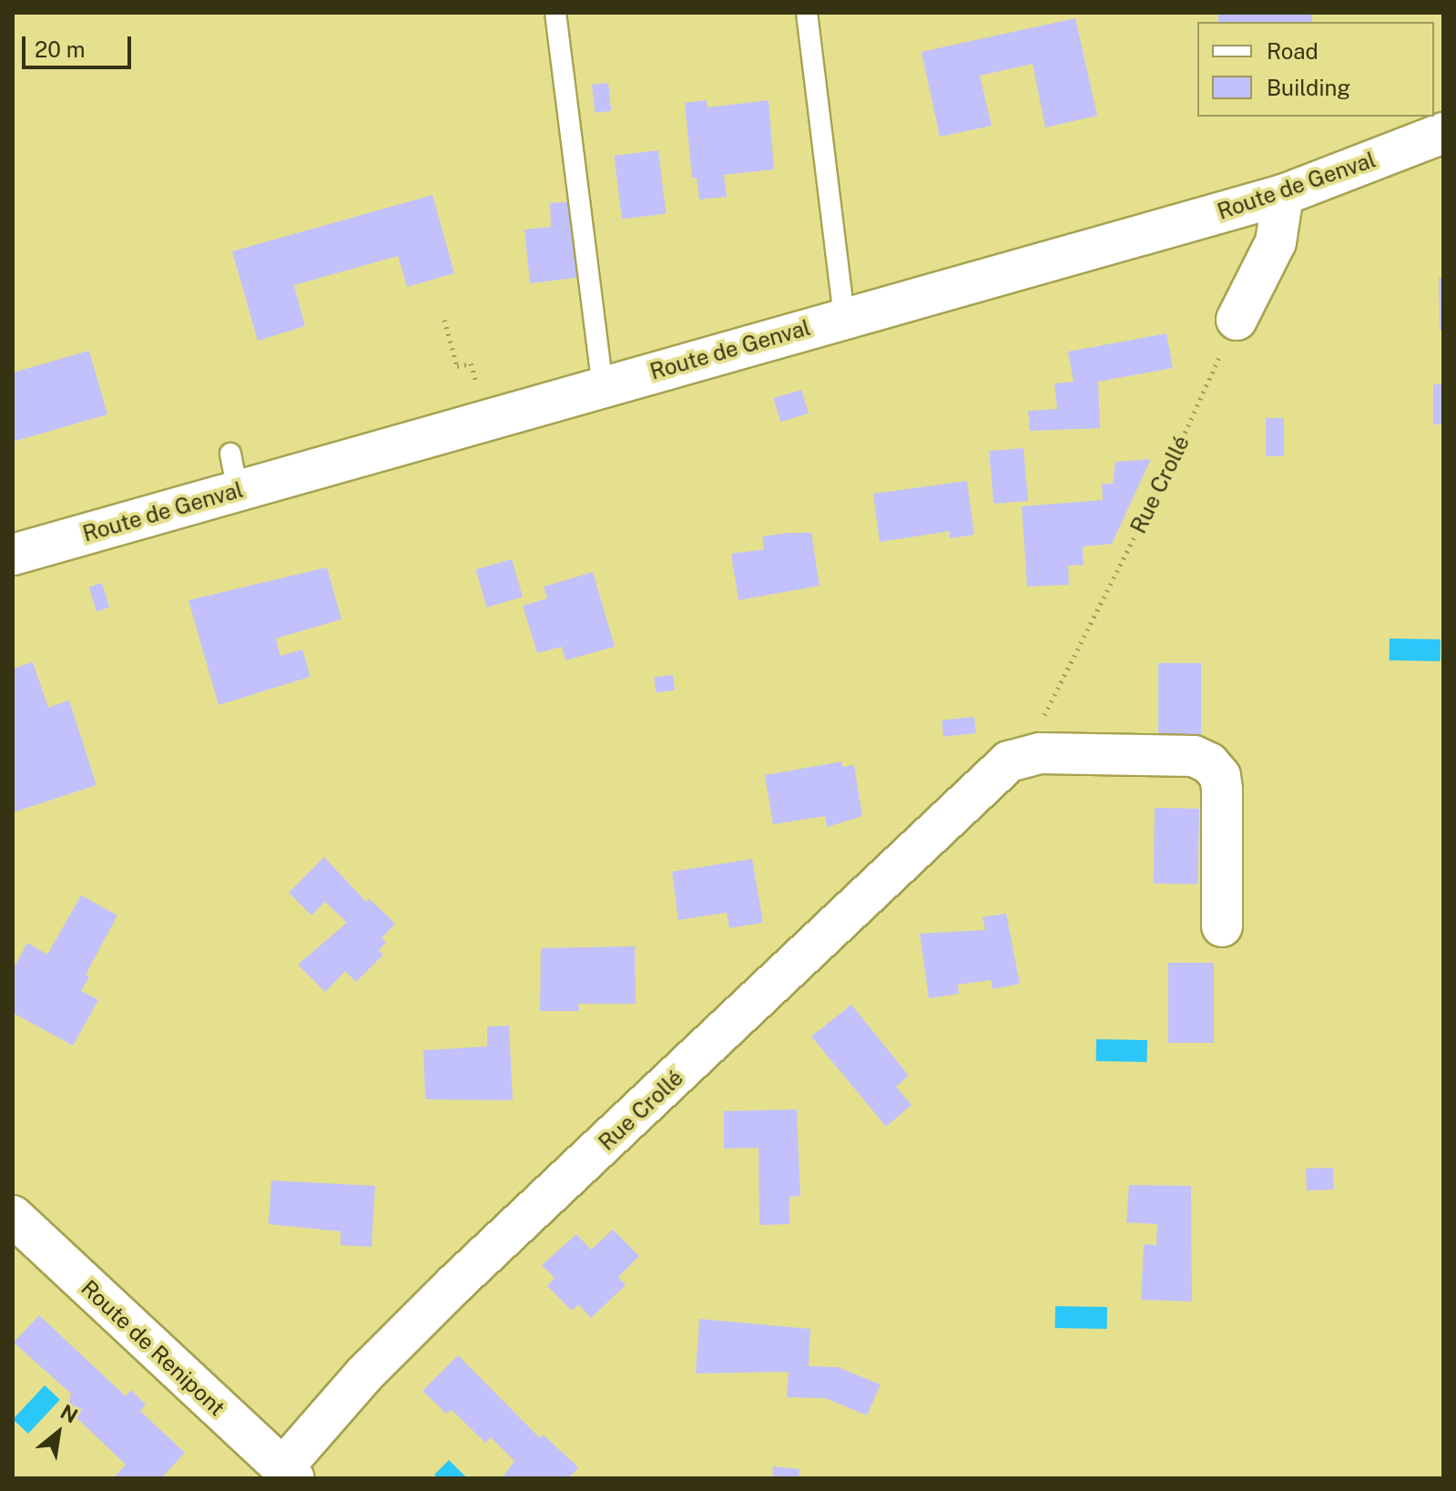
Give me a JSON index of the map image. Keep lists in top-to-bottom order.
{
  "streets": {
    "street": ["Route de Genval", "Rue Crollé", "Route de Renipont"]
  },
  "crossings": [
    ["Rue Crollé", "Route de Renipont"]
  ],
  "legend": ["Road", "Building"],
  "scale_bar": "20 m",
  "north": "top right"
}
